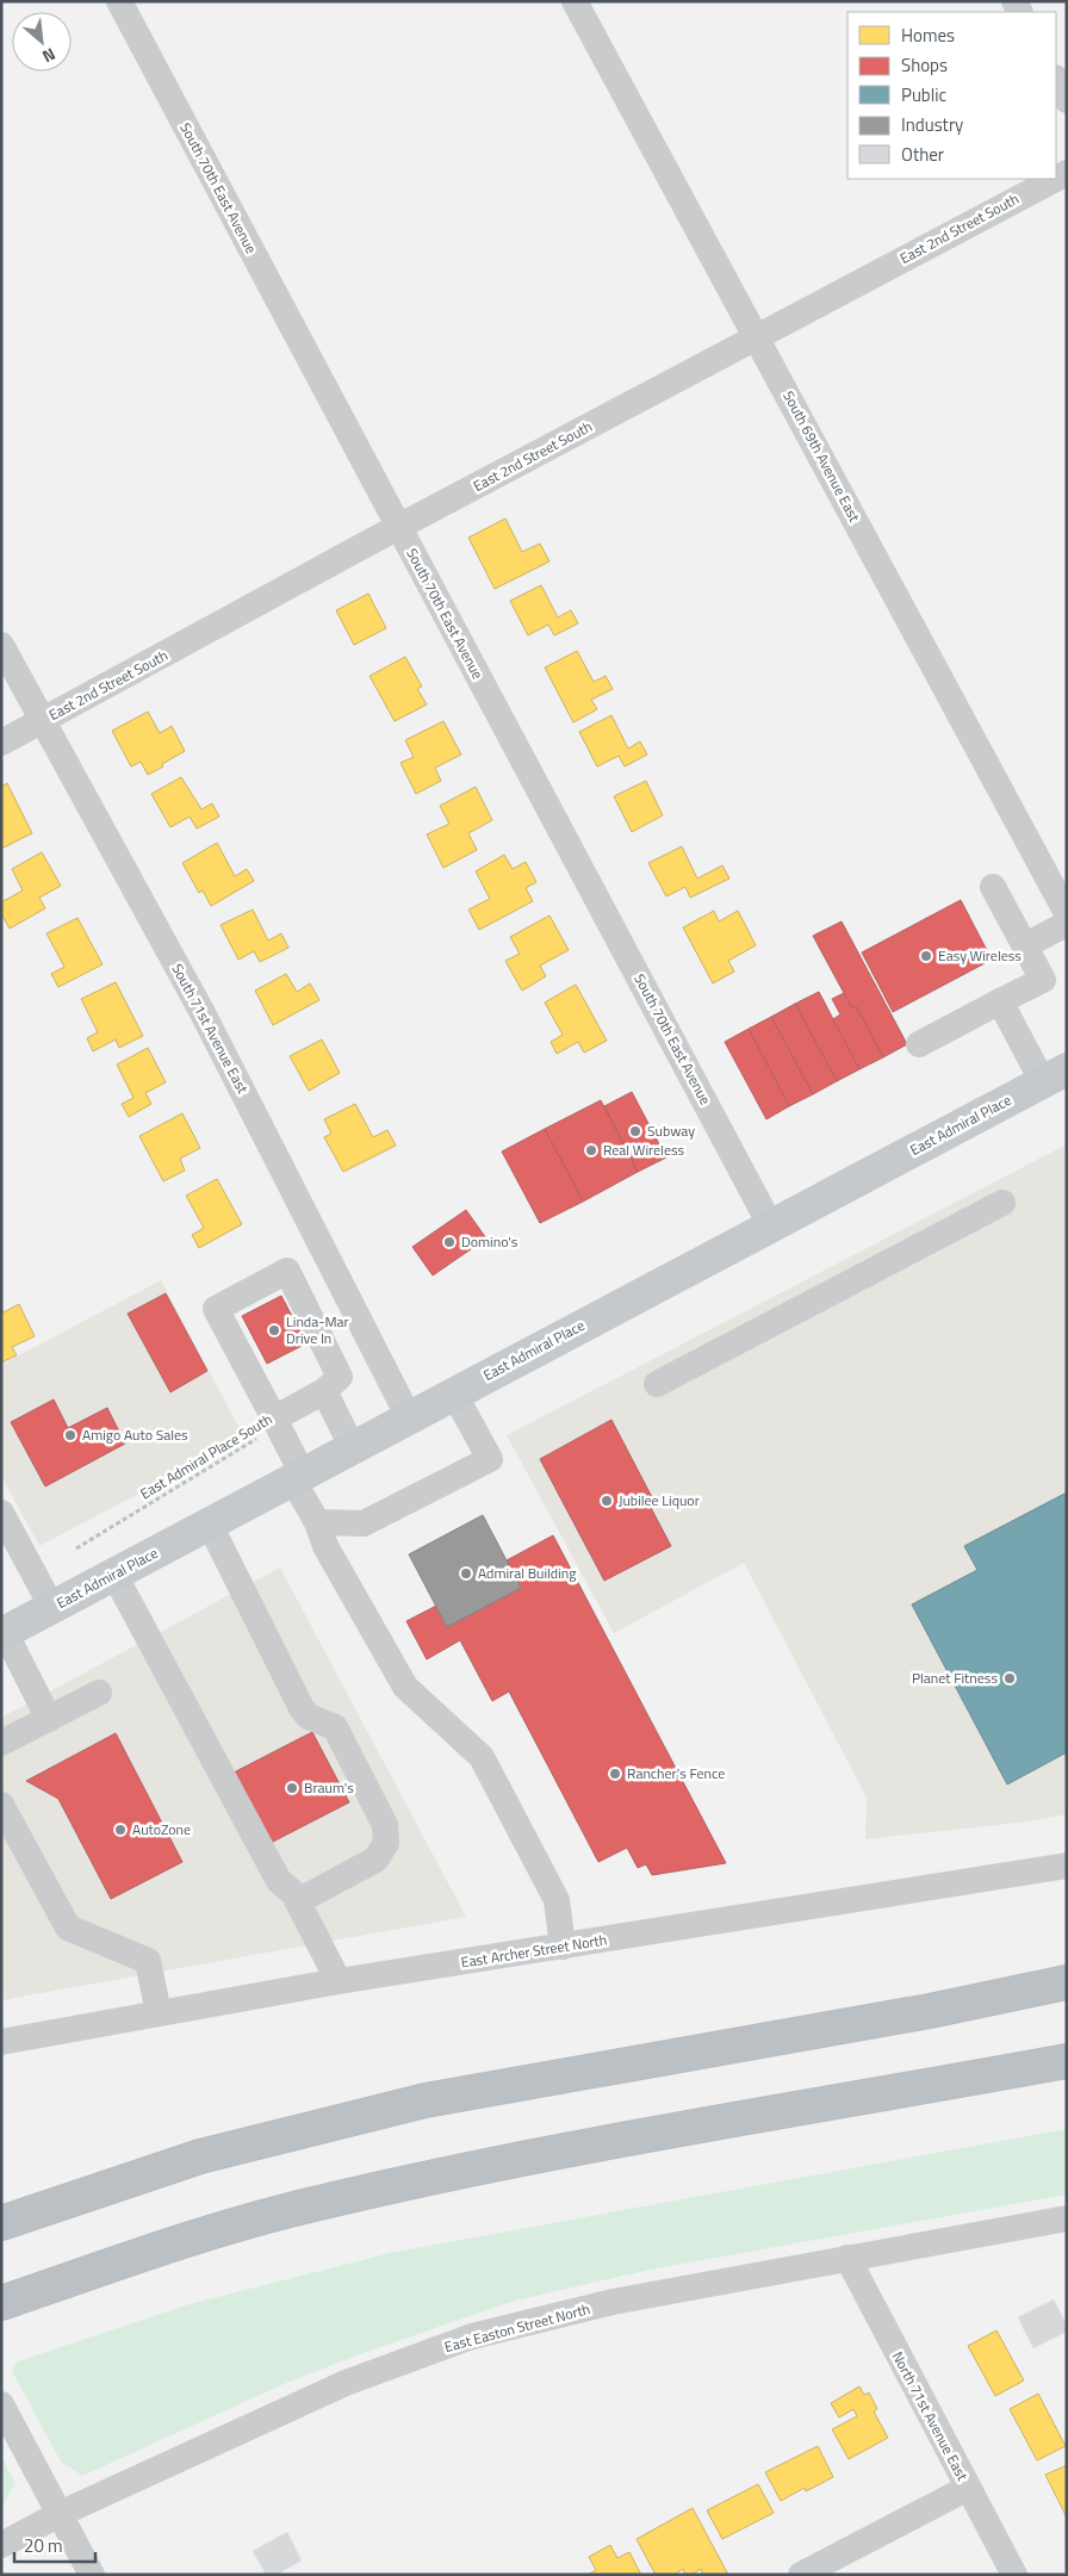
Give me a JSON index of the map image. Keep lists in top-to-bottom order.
{
  "streets": {
    "main road": ["East Admiral Place"],
    "street": [
      "South 70th East Avenue",
      "East 2nd Street South",
      "South 69th Avenue East",
      "South 71st Avenue East",
      "East Archer Street North",
      "East Easton Street North",
      "North 71st Avenue East"
    ],
    "path": ["East Admiral Place South"]
  },
  "crossings": [
    ["South 70th East Avenue", "East 2nd Street South"],
    ["South 70th East Avenue", "East Admiral Place"],
    ["East 2nd Street South", "South 69th Avenue East"],
    ["East 2nd Street South", "South 71st Avenue East"],
    ["South 71st Avenue East", "East Admiral Place"],
    ["East Easton Street North", "North 71st Avenue East"]
  ],
  "places": [
    "Easy Wireless",
    "Subway",
    "Real Wireless",
    "Domino's",
    "Linda-Mar Drive In",
    "Amigo Auto Sales",
    "Jubilee Liquor",
    "Admiral Building",
    "Planet Fitness",
    "Rancher's Fence",
    "Braum's",
    "AutoZone"
  ],
  "legend": [
    "Homes",
    "Shops",
    "Public",
    "Industry",
    "Other"
  ],
  "scale_bar": "20 m",
  "north": "bottom right"
}
